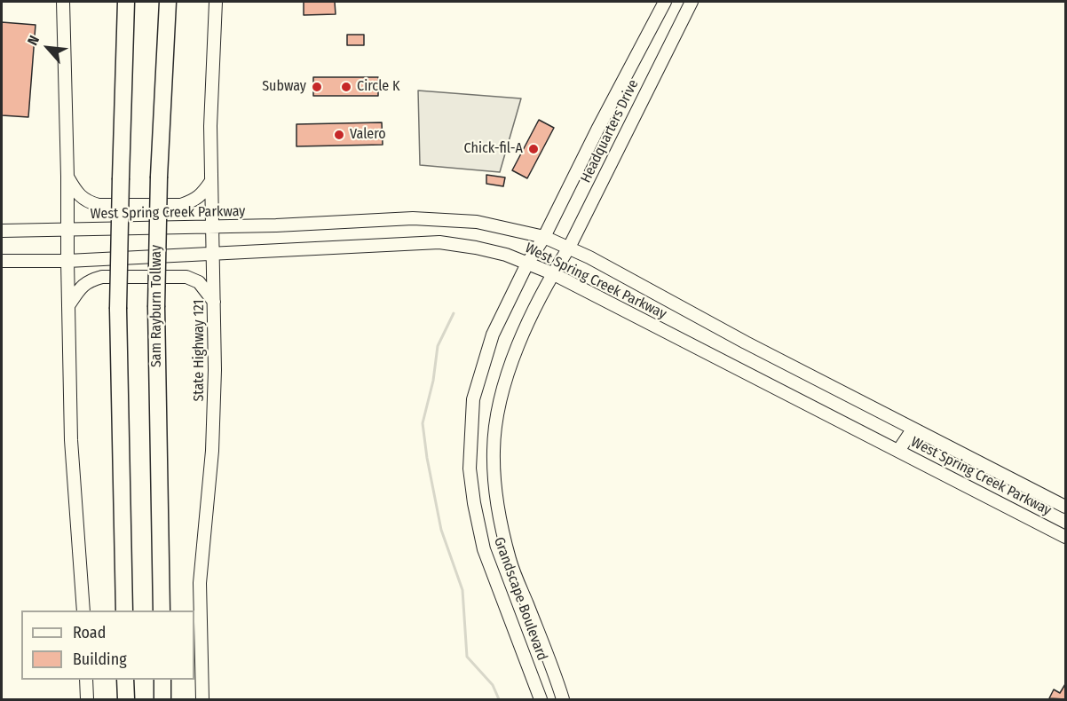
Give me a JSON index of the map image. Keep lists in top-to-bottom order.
{
  "streets": {
    "highway": ["Sam Rayburn Tollway"],
    "main road": [
      "Headquarters Drive",
      "West Spring Creek Parkway",
      "State Highway 121",
      "Grandscape Boulevard"
    ]
  },
  "crossings": [
    ["Headquarters Drive", "West Spring Creek Parkway"],
    ["Headquarters Drive", "Grandscape Boulevard"],
    ["West Spring Creek Parkway", "State Highway 121"],
    ["West Spring Creek Parkway", "Grandscape Boulevard"]
  ],
  "places": [
    "Subway",
    "Circle K",
    "Valero",
    "Chick-fil-A"
  ],
  "legend": ["Road", "Building"],
  "north": "top left"
}
